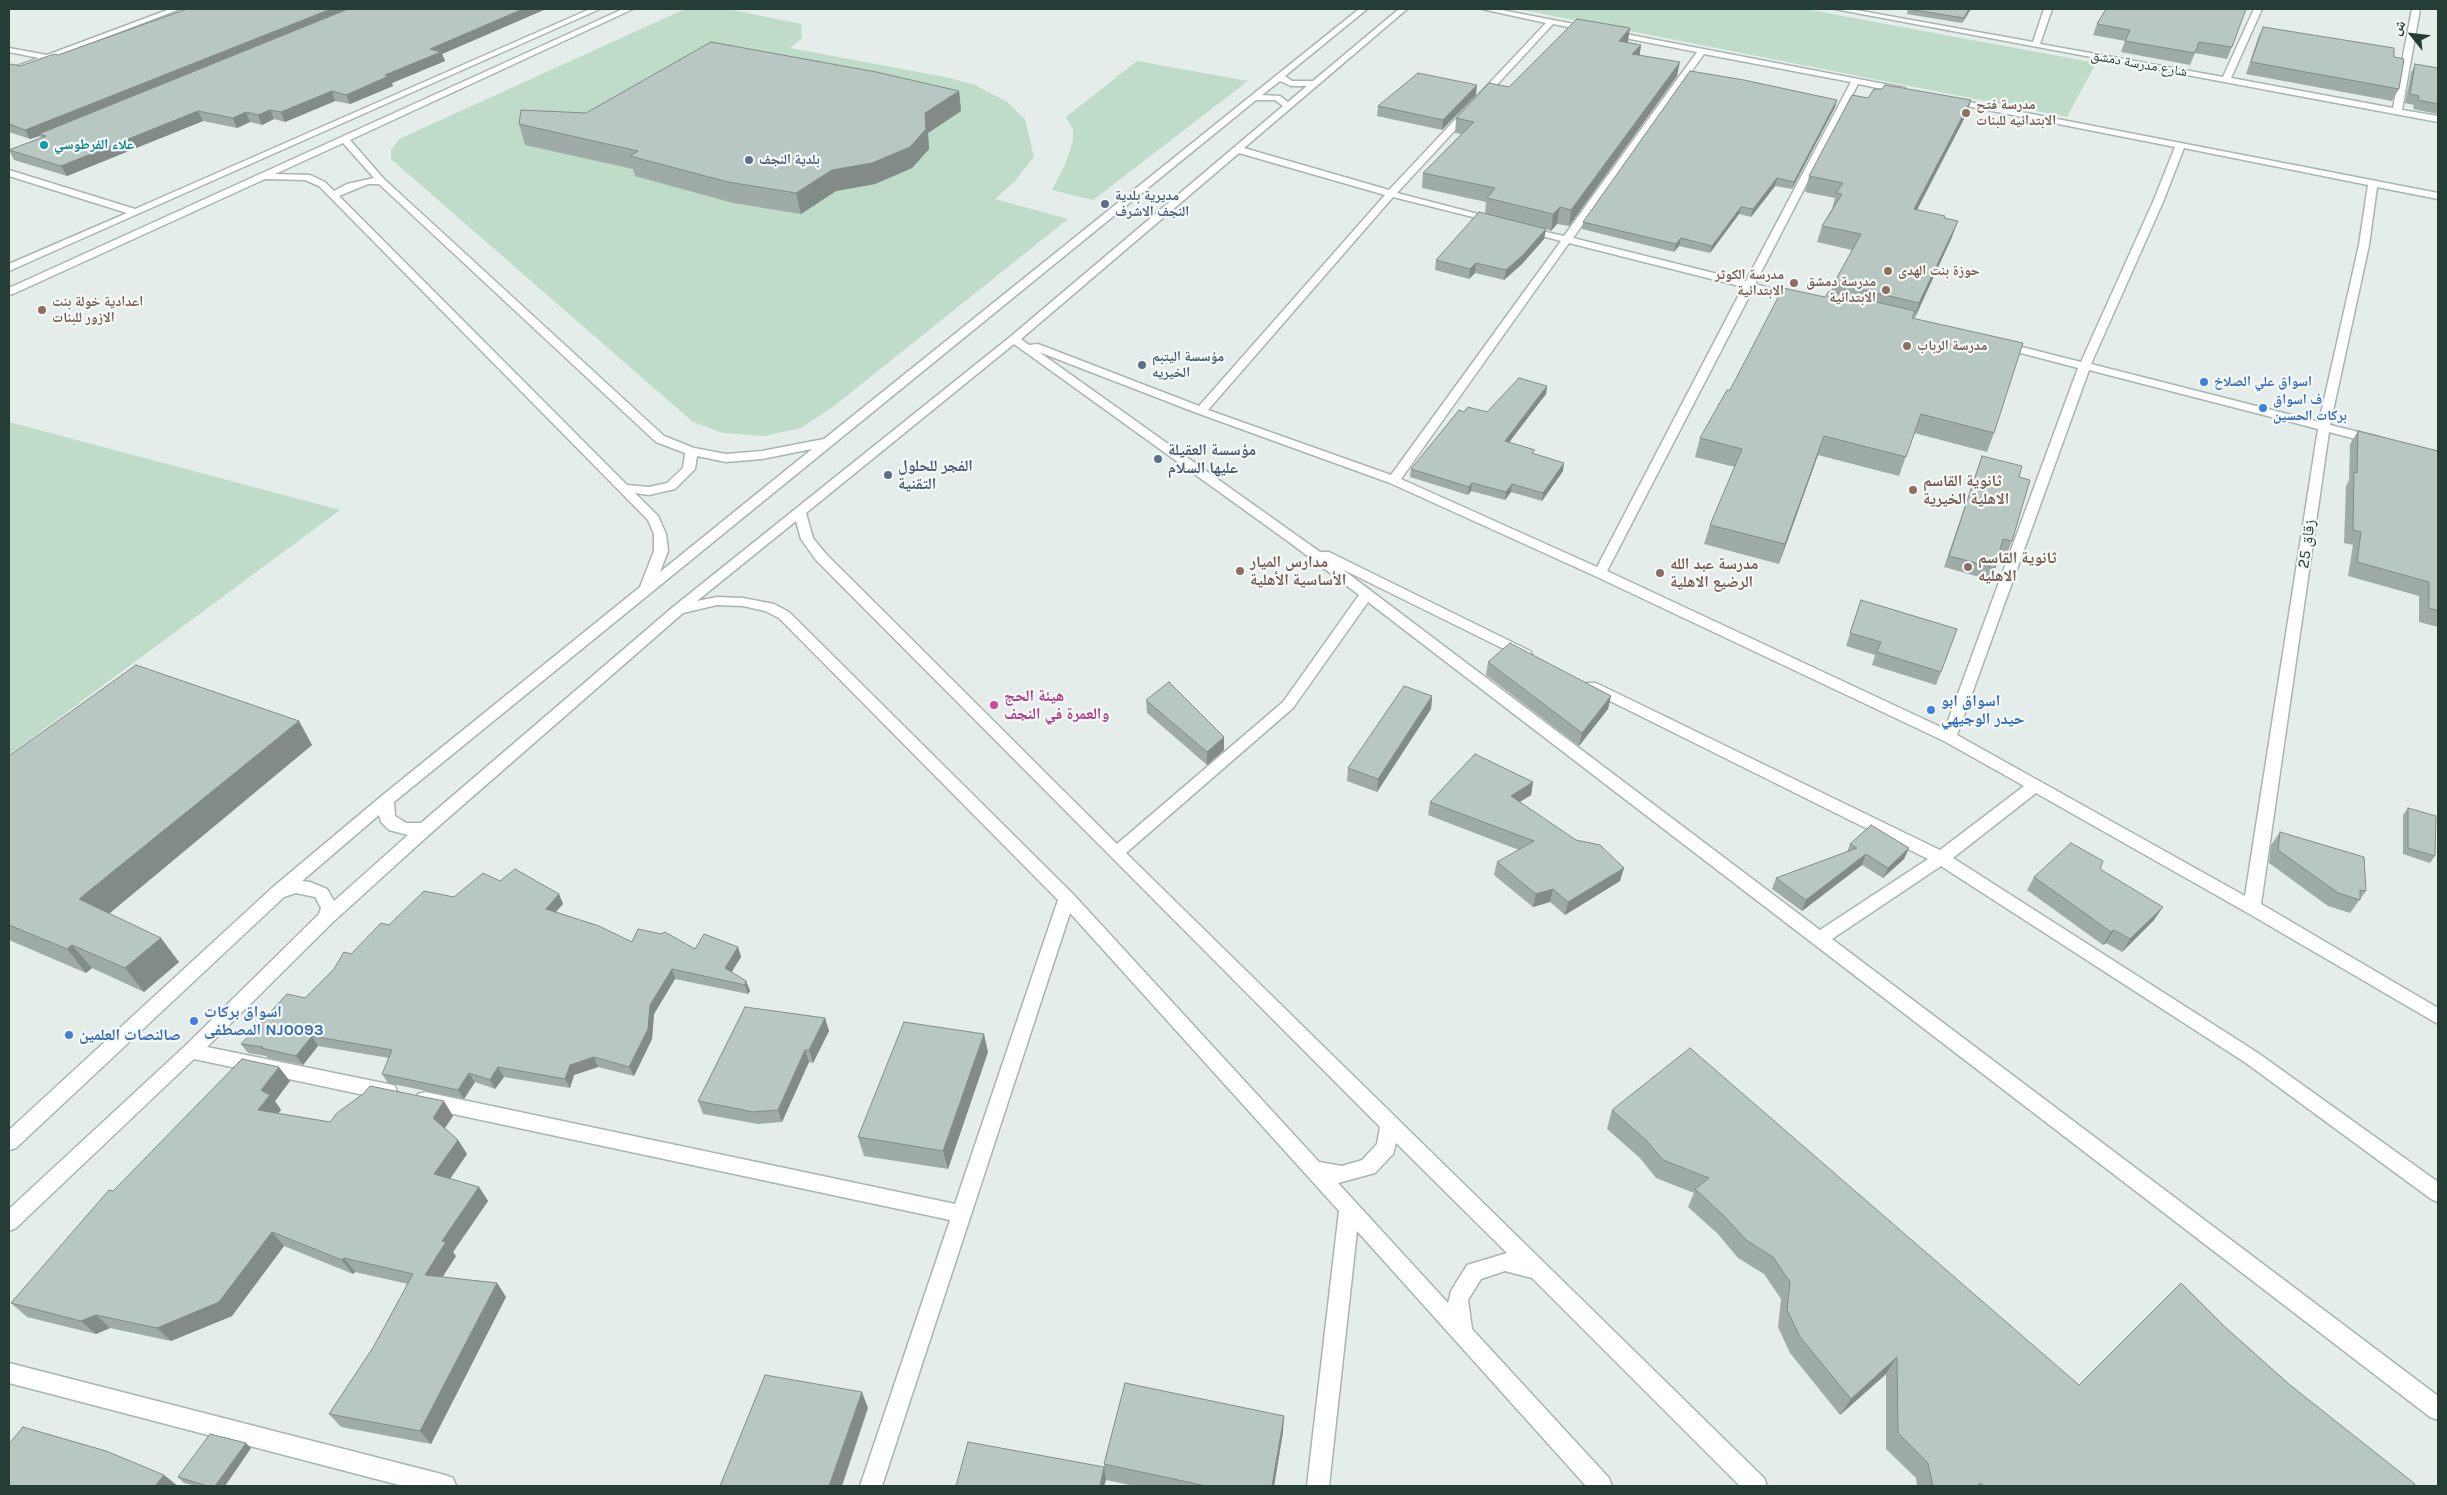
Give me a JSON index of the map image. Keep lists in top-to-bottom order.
{
  "streets": {
    "street": ["شارع مدرسة دمشق", "زقاق 25"]
  },
  "places": [
    "مدرسة فتح الابتدائيه للبنات",
    "علاء الفرطوسي",
    "بلدية النجف",
    "مديرية بلدية النجف الاشرف",
    "حوزة بنت الهدى",
    "مدرسة الكوثر الابتدائية",
    "مدرسة دمشق الابتدائية",
    "اعدادية خولة بنت الازور للبنات",
    "مدرسة الرباب",
    "مؤسسة اليتبم الخيريه",
    "اسواق علي الصلاخ",
    "ف اسواق بركات الحسين",
    "مؤسسة العقيلة عليها السلام",
    "الفجر للحلول التقنية",
    "ثانوية القاسم الاهلية الخيرية",
    "ثانوية القاسم الاهليه",
    "مدارس الميار الأساسية الأهلية",
    "مدرسة عبد الله الرضيع الاهلية",
    "هيئة الحج والعمرة في النجف",
    "اسواق ابو حيدر الوجيهي",
    "اسواق بركات المصطفى NJ0093",
    "صالنصات العلمين"
  ],
  "north": "top left"
}
